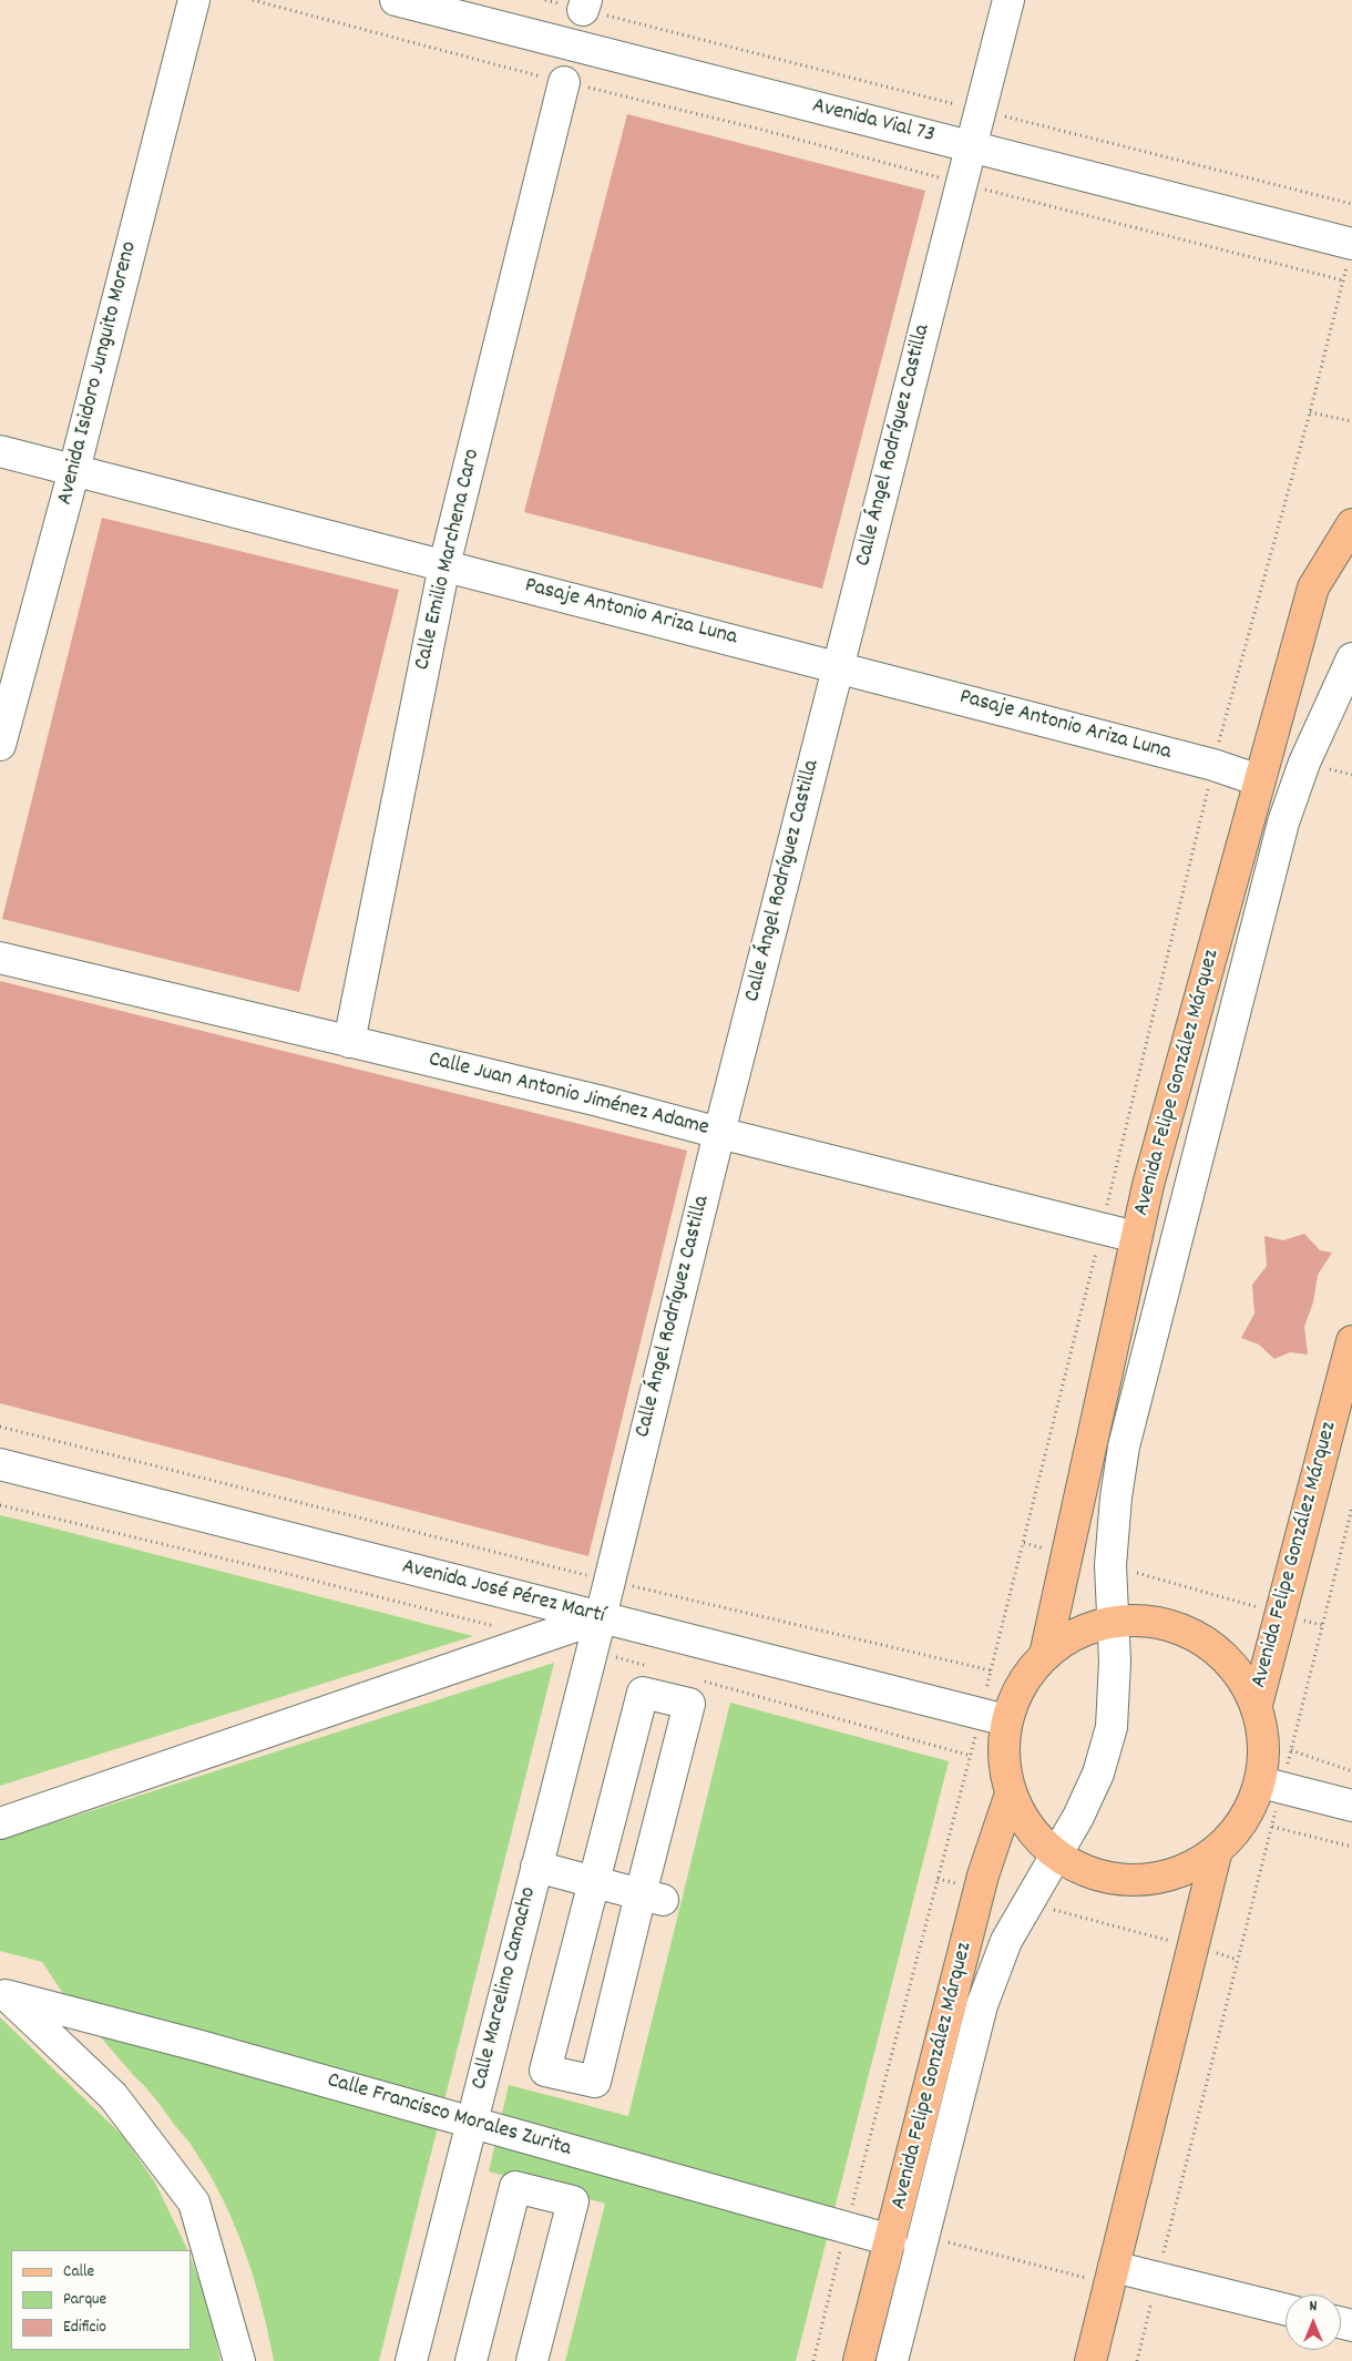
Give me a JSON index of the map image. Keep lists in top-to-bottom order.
{
  "streets": {
    "main road": ["Avenida Felipe González Márquez"],
    "street": [
      "Avenida Vial 73",
      "Avenida Isidoro Junguito Moreno",
      "Calle Ángel Rodríguez Castilla",
      "Calle Emilio Marchena Caro",
      "Pasaje Antonio Ariza Luna",
      "Calle Juan Antonio Jiménez Adame",
      "Avenida José Pérez Martí",
      "Calle Marcelino Camacho",
      "Calle Francisco Morales Zurita"
    ]
  },
  "crossings": [
    ["Avenida Vial 73", "Calle Ángel Rodríguez Castilla"],
    ["Avenida Isidoro Junguito Moreno", "Pasaje Antonio Ariza Luna"],
    ["Calle Ángel Rodríguez Castilla", "Pasaje Antonio Ariza Luna"],
    ["Calle Ángel Rodríguez Castilla", "Calle Juan Antonio Jiménez Adame"],
    ["Calle Ángel Rodríguez Castilla", "Avenida José Pérez Martí"],
    ["Calle Ángel Rodríguez Castilla", "Calle Marcelino Camacho"],
    ["Calle Emilio Marchena Caro", "Pasaje Antonio Ariza Luna"],
    ["Calle Emilio Marchena Caro", "Calle Juan Antonio Jiménez Adame"],
    ["Pasaje Antonio Ariza Luna", "Avenida Felipe González Márquez"],
    ["Avenida Felipe González Márquez", "Calle Juan Antonio Jiménez Adame"],
    ["Avenida Felipe González Márquez", "Calle Francisco Morales Zurita"],
    ["Avenida José Pérez Martí", "Calle Marcelino Camacho"],
    ["Calle Marcelino Camacho", "Calle Francisco Morales Zurita"]
  ],
  "legend": ["Calle", "Parque", "Edificio"],
  "north": "top"
}
